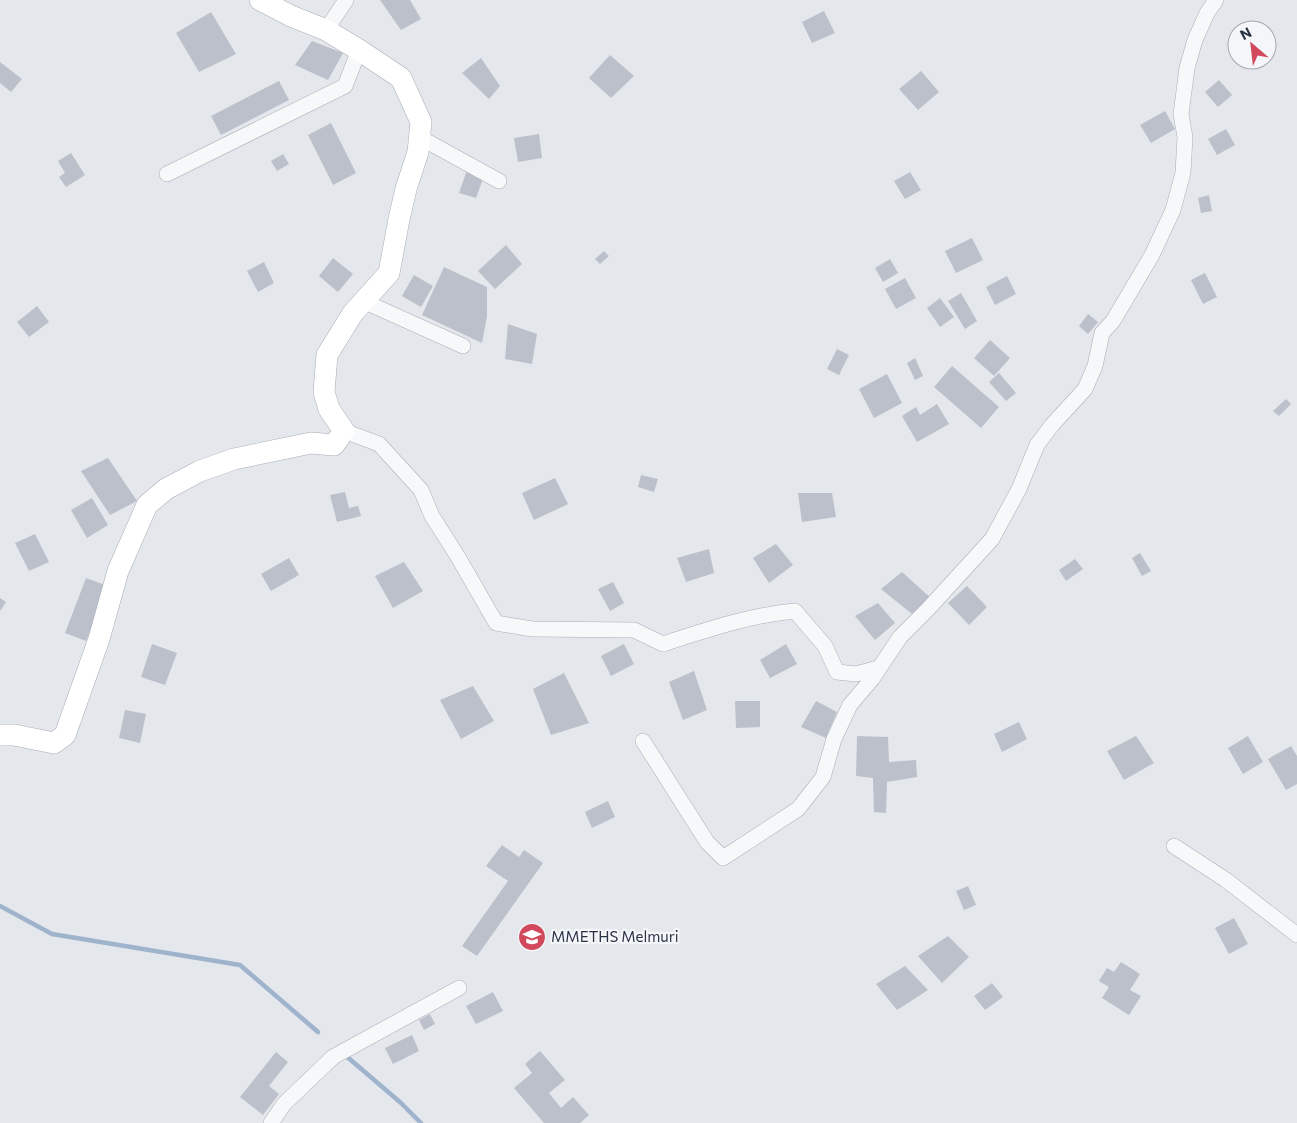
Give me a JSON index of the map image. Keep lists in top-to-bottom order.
{
  "places": {
    "school or university": ["MMETHS Melmuri"]
  },
  "north": "top left"
}
